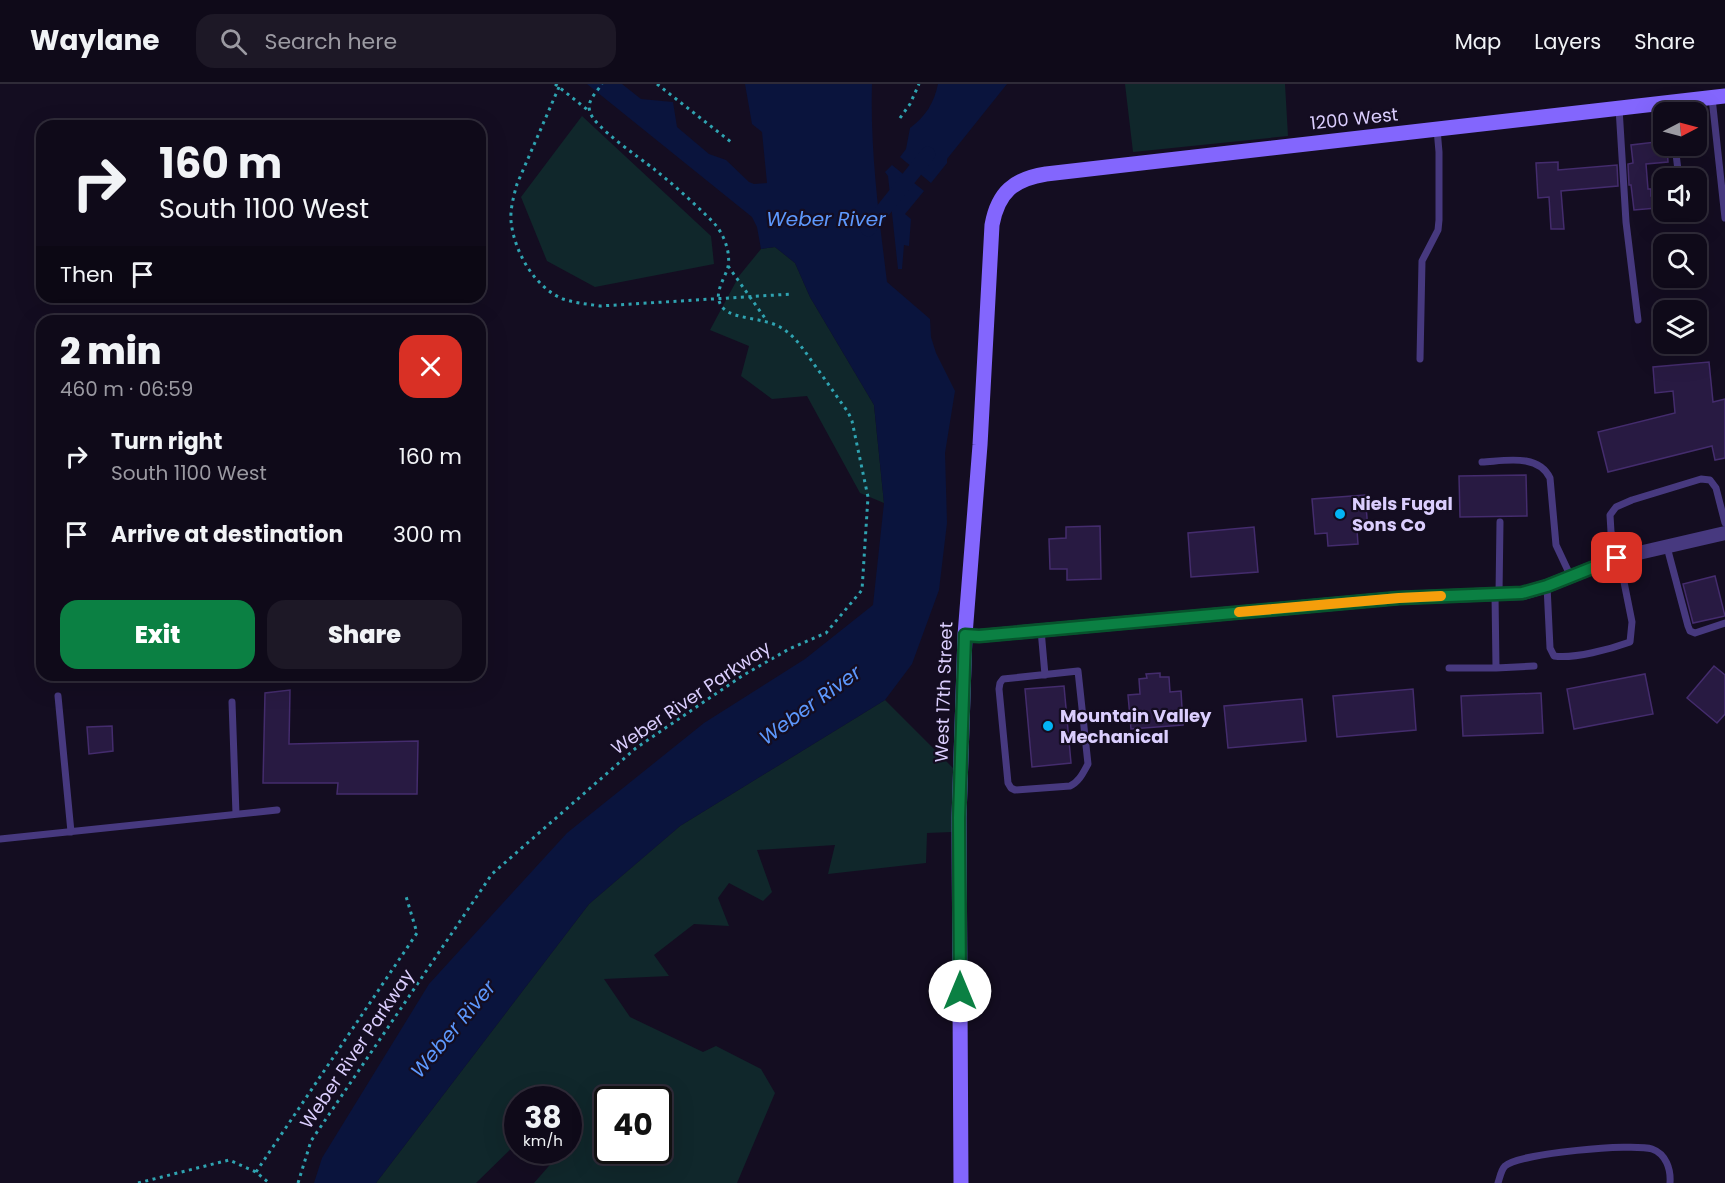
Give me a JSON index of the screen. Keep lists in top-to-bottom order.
{
  "streets": {
    "street": ["1200 West", "West 17th Street"],
    "path": ["Weber River Parkway"]
  },
  "crossings": [
    ["1200 West", "West 17th Street"]
  ],
  "water": ["Weber River"],
  "places": ["Niels Fugal Sons Co", "Mountain Valley Mechanical"],
  "north": "right",
  "page": {
    "header": "Waylane",
    "search": "Search here",
    "nav": ["Map", "Layers", "Share"],
    "turn": ["160 m", "South 1100 West"],
    "then": "Then",
    "heading": ["2 min", "460 m · 06:59"],
    "list": [
      {
        "name": "Turn right",
        "note": "South 1100 West",
        "value": "160 m"
      },
      {
        "name": "Arrive at destination",
        "value": "300 m"
      }
    ],
    "buttons": ["Exit", "Share"],
    "speed": "38 km/h",
    "limit": "40"
  }
}
